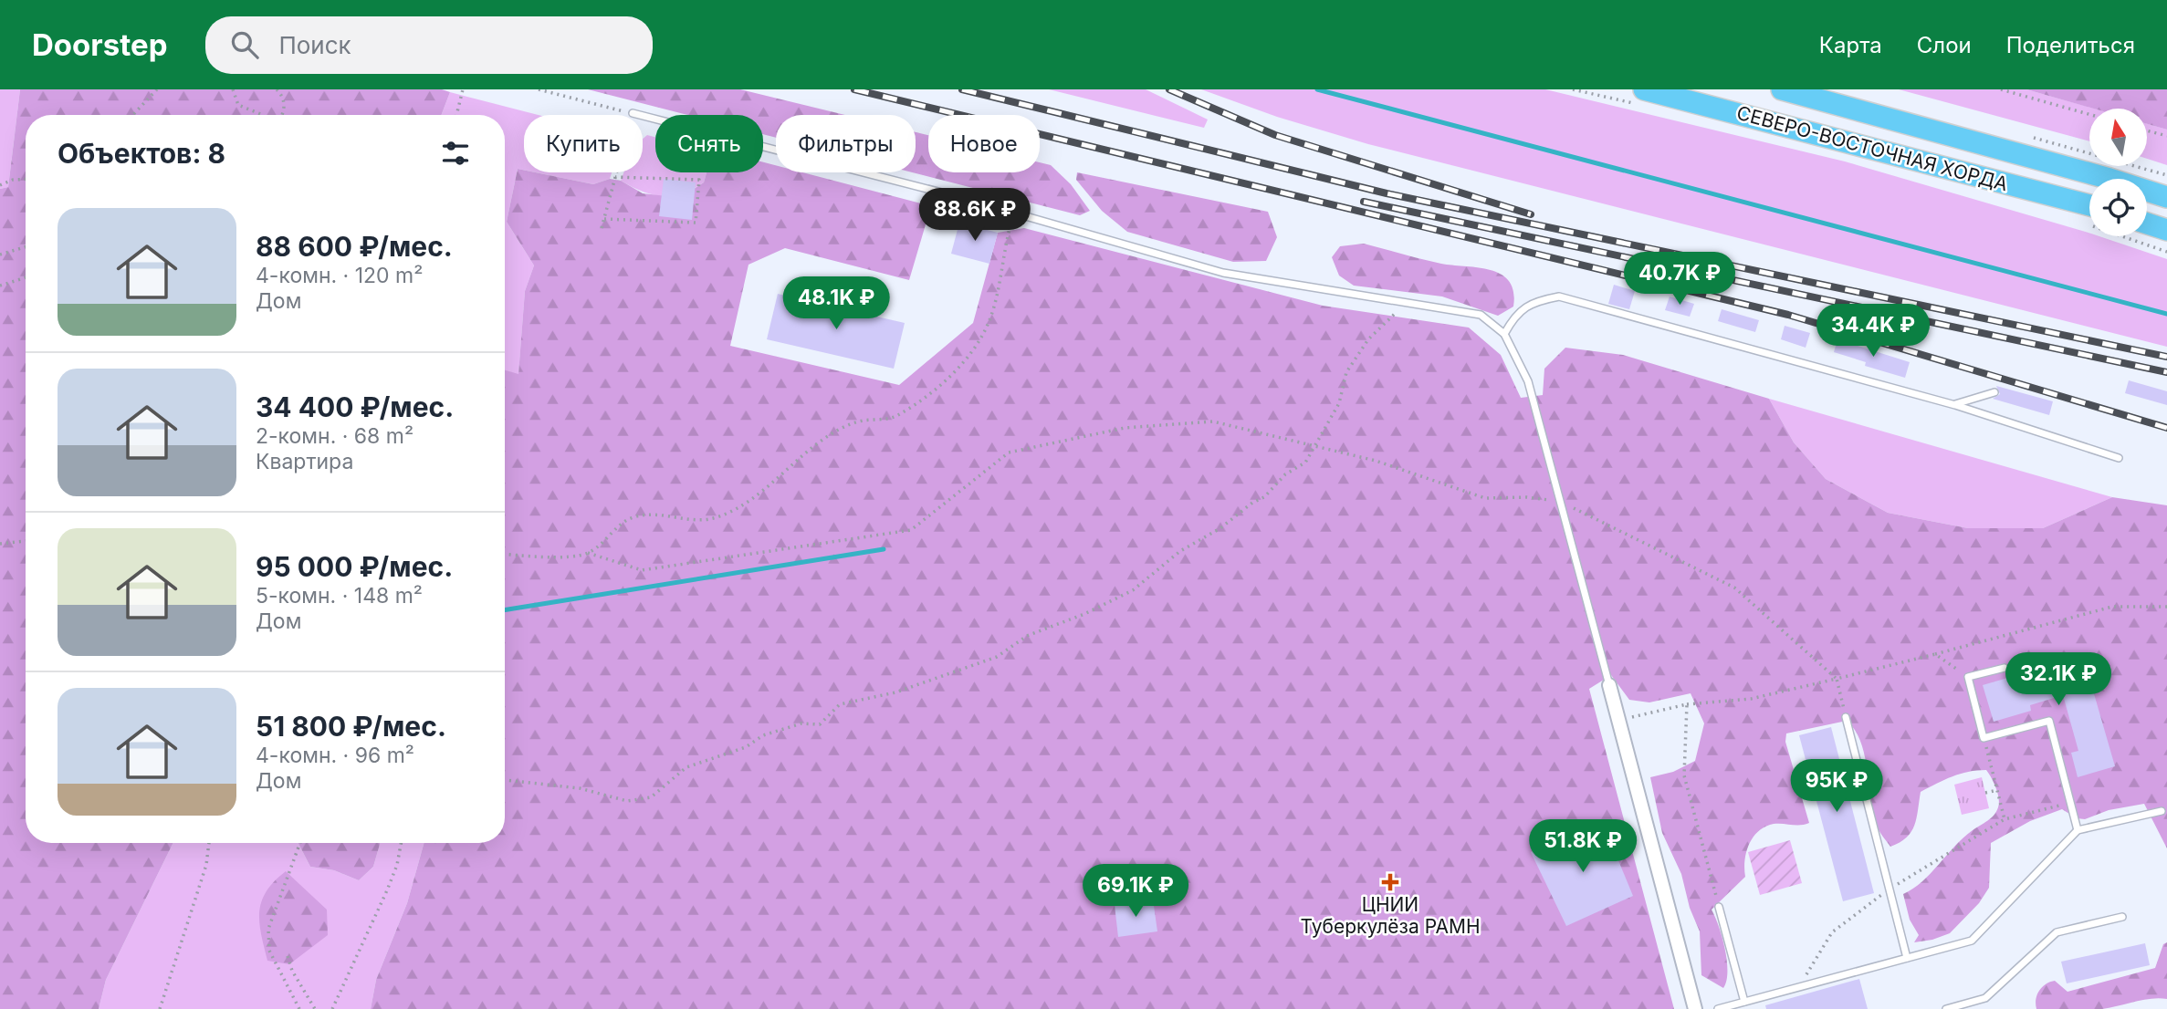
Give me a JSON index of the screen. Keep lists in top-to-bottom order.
{
  "streets": {
    "main road": ["СЕВЕРО-ВОСТОЧНАЯ ХОРДА"]
  },
  "places": {
    "health": ["ЦНИИ Туберкулёза РАМН"]
  },
  "north": "top",
  "page": {
    "header": "Doorstep",
    "search": "Поиск",
    "nav": ["Карта", "Слои", "Поделиться"],
    "chip": [
      "Купить",
      "Снять",
      "Фильтры",
      "Новое"
    ],
    "heading": "Объектов: 8",
    "price": [
      "88.6K ₽",
      "40.7K ₽",
      "48.1K ₽",
      "34.4K ₽",
      "32.1K ₽",
      "95K ₽",
      "51.8K ₽",
      "69.1K ₽"
    ],
    "list": [
      {
        "name": "88 600 ₽/мес.",
        "note": "4-комн. · 120 m² · Дом"
      },
      {
        "name": "34 400 ₽/мес.",
        "note": "2-комн. · 68 m² · Квартира"
      },
      {
        "name": "95 000 ₽/мес.",
        "note": "5-комн. · 148 m² · Дом"
      },
      {
        "name": "51 800 ₽/мес.",
        "note": "4-комн. · 96 m² · Дом"
      }
    ]
  }
}
